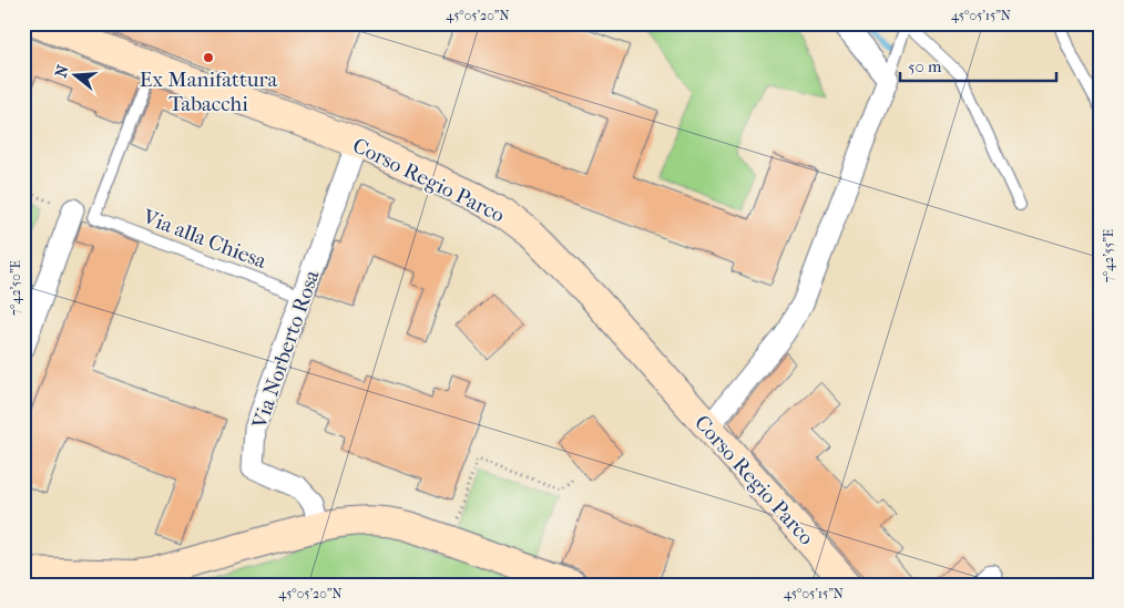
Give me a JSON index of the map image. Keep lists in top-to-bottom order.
{
  "streets": {
    "street": ["Corso Regio Parco", "Via Norberto Rosa"],
    "lane": ["Via alla Chiesa"]
  },
  "crossings": [
    ["Corso Regio Parco", "Via alla Chiesa"],
    ["Corso Regio Parco", "Via Norberto Rosa"],
    ["Via alla Chiesa", "Via Norberto Rosa"]
  ],
  "places": ["Ex Manifattura Tabacchi"],
  "scale_bar": "50 m",
  "north": "left",
  "coordinates": [
    "45°05'20\"N",
    "45°05'15\"N",
    "7°42'55\"E",
    "7°42'50\"E"
  ]
}
